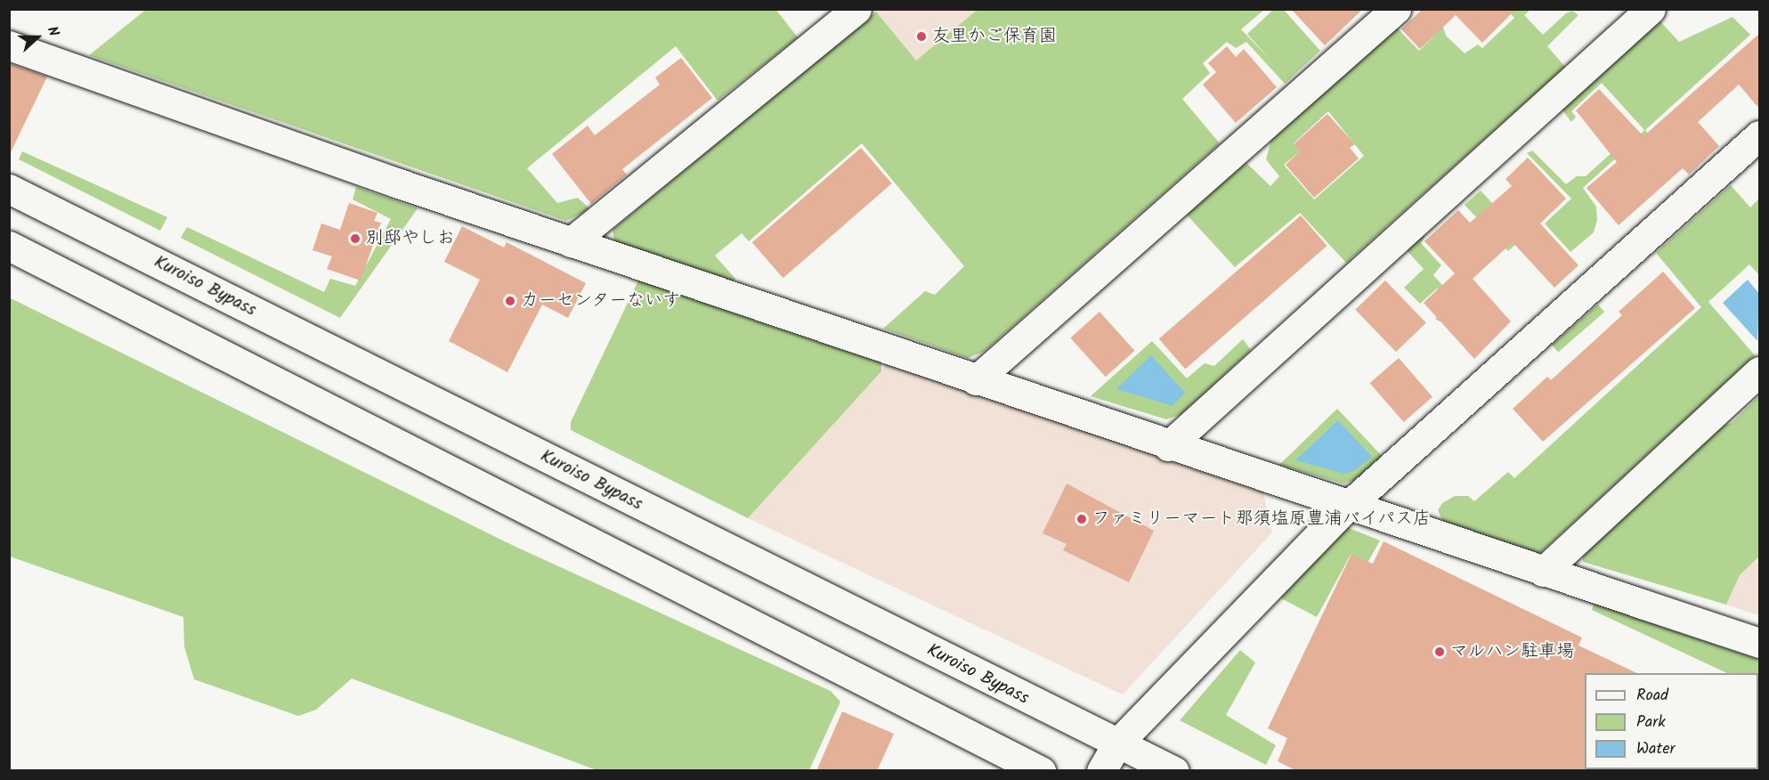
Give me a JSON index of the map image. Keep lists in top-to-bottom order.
{
  "streets": {
    "main road": ["Kuroiso Bypass"]
  },
  "places": [
    "友里かご保育園",
    "別邸やしお",
    "カーセンターないす",
    "ファミリーマート那須塩原豊浦バイパス店",
    "マルハン駐車場"
  ],
  "legend": ["Road", "Park", "Water"],
  "north": "right"
}
